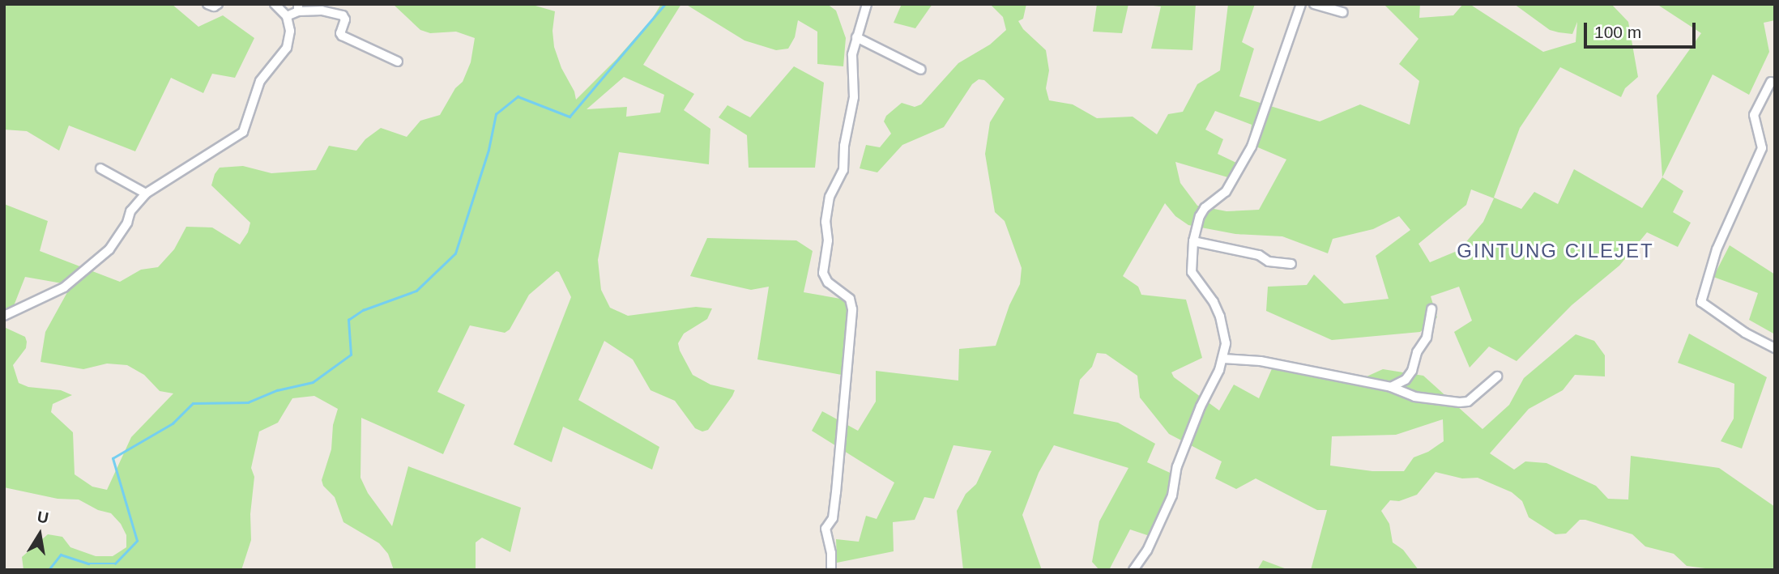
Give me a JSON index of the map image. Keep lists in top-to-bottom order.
{
  "districts": ["GINTUNG CILEJET"],
  "scale_bar": "100 m",
  "north": "top"
}
